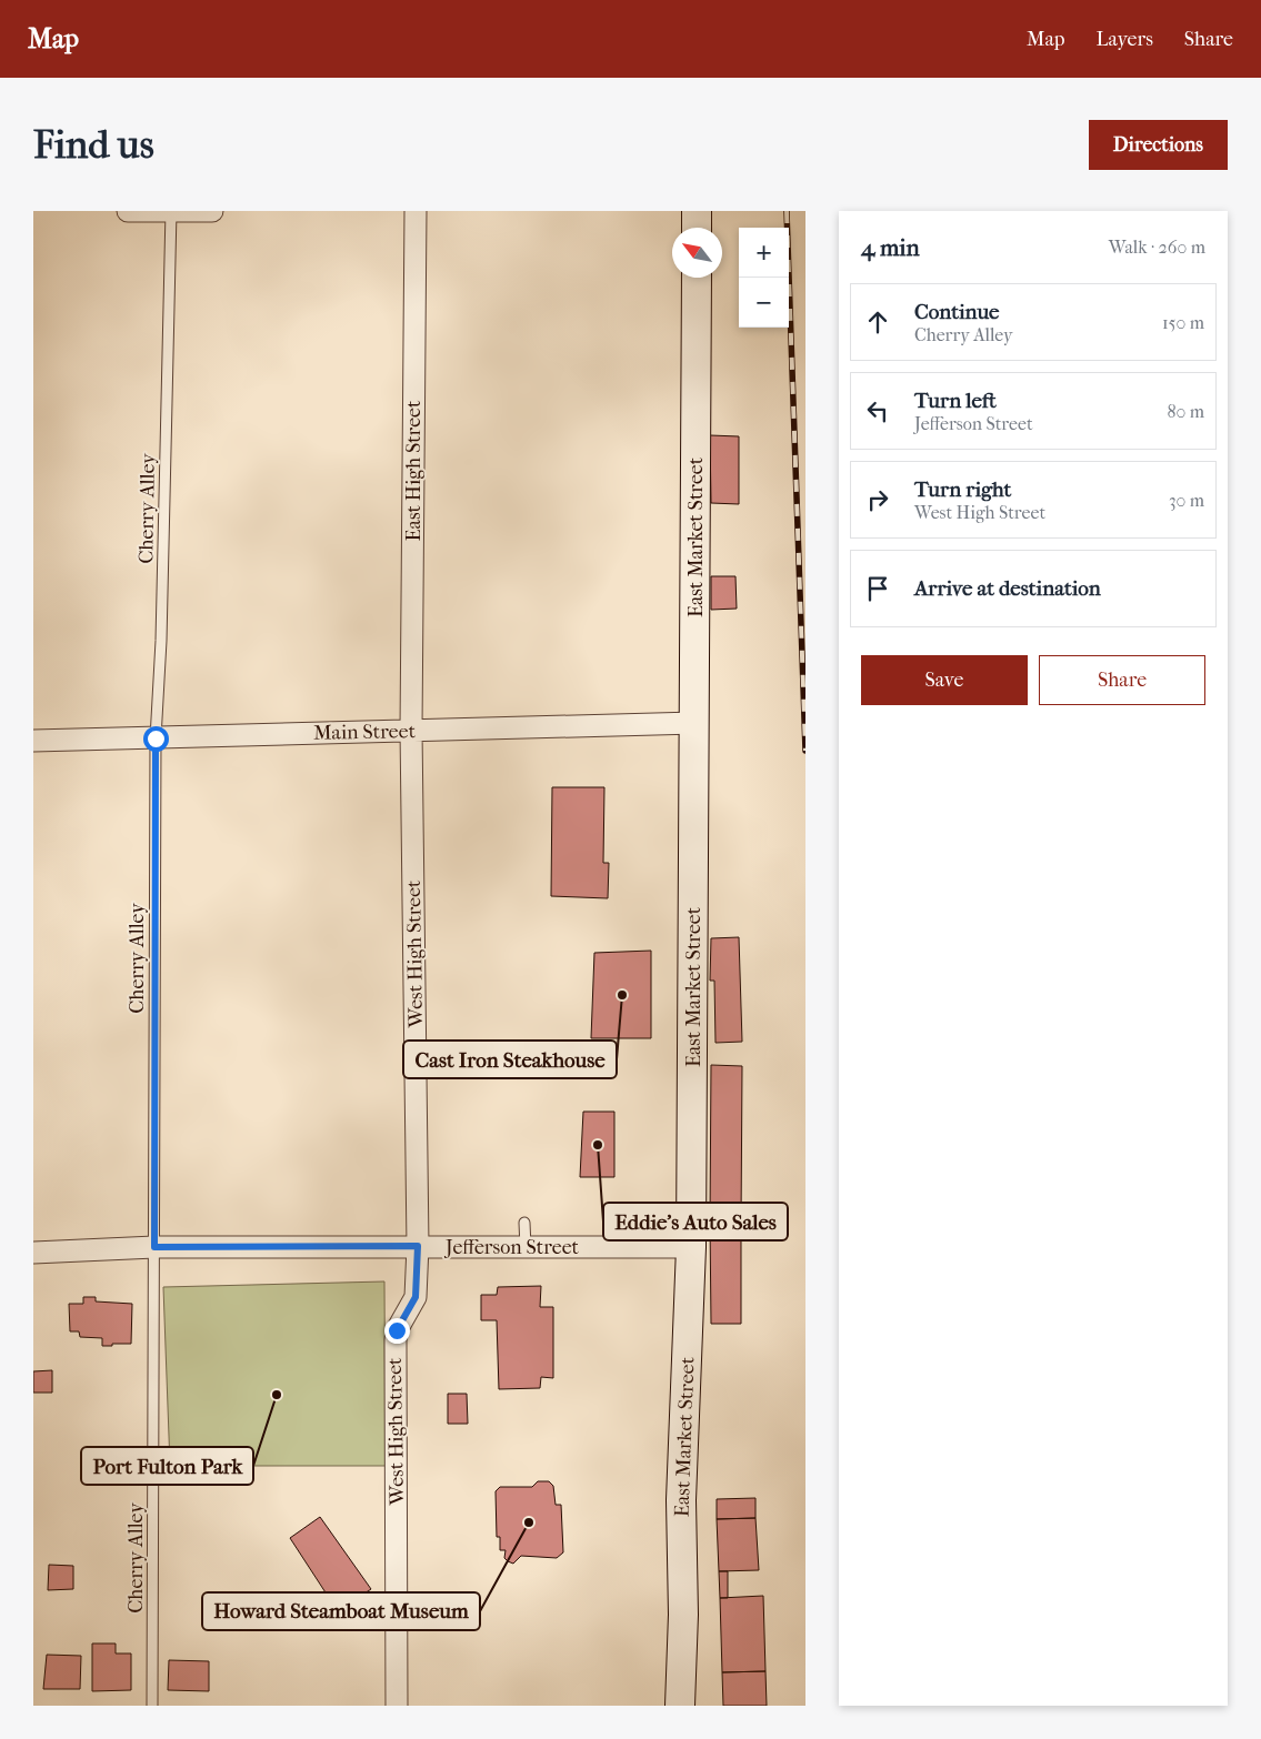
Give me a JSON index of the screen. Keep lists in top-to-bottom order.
{
  "streets": {
    "main road": ["East Market Street"],
    "street": [
      "East High Street",
      "Main Street",
      "West High Street",
      "Jefferson Street"
    ],
    "lane": ["Cherry Alley"]
  },
  "crossings": [
    ["East High Street", "Main Street"],
    ["East High Street", "West High Street"],
    ["Cherry Alley", "Main Street"],
    ["Cherry Alley", "Jefferson Street"],
    ["East Market Street", "Main Street"],
    ["East Market Street", "Jefferson Street"],
    ["Main Street", "West High Street"],
    ["West High Street", "Jefferson Street"]
  ],
  "places": [
    "Cast Iron Steakhouse",
    "Eddie's Auto Sales",
    "Port Fulton Park",
    "Howard Steamboat Museum"
  ],
  "north": "top left",
  "page": {
    "header": "Map",
    "nav": ["Map", "Layers", "Share"],
    "buttons": [
      "Directions",
      ["Save", "Share"]
    ],
    "title": "Find us",
    "heading": ["4 min", "Walk · 260 m"],
    "map_buttons": ["+", "−"],
    "list": [
      ["Continue", "Cherry Alley", "150 m"],
      ["Turn left", "Jefferson Street", "80 m"],
      ["Turn right", "West High Street", "30 m"],
      "Arrive at destination"
    ]
  }
}
